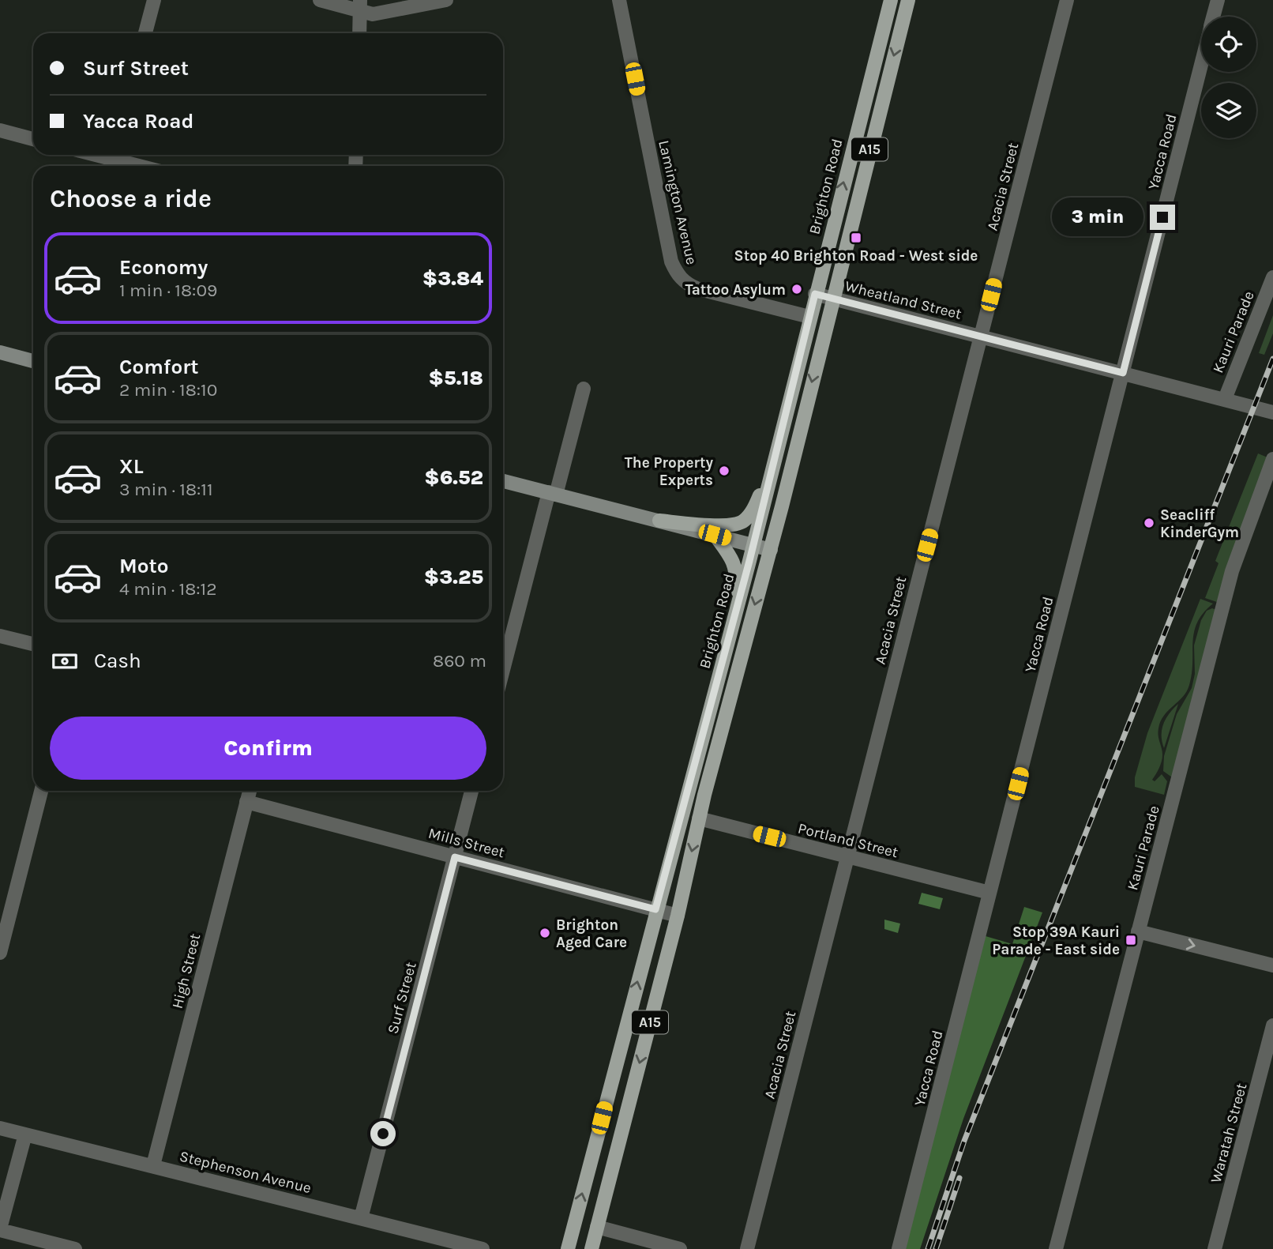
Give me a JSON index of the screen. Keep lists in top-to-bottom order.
{
  "streets": {
    "main road": ["A15", "Brighton Road"],
    "street": [
      "Yacca Road",
      "Acacia Street",
      "Lamington Avenue",
      "Wheatland Street",
      "Kauri Parade",
      "Portland Street",
      "Mills Street",
      "High Street",
      "Surf Street",
      "Waratah Street",
      "Stephenson Avenue"
    ]
  },
  "crossings": [
    ["A15", "Wheatland Street"],
    ["A15", "Portland Street"],
    ["A15", "Mills Street"],
    ["Yacca Road", "Wheatland Street"],
    ["Yacca Road", "Portland Street"],
    ["Brighton Road", "Lamington Avenue"],
    ["Brighton Road", "Wheatland Street"],
    ["Brighton Road", "Mills Street"],
    ["Acacia Street", "Wheatland Street"],
    ["Acacia Street", "Portland Street"],
    ["Wheatland Street", "Kauri Parade"],
    ["Mills Street", "High Street"],
    ["Mills Street", "Surf Street"],
    ["High Street", "Stephenson Avenue"],
    ["Surf Street", "Stephenson Avenue"]
  ],
  "places": {
    "transit": ["Stop 40 Brighton Road - West side", "Stop 39A Kauri Parade - East side"],
    "other": [
      "Tattoo Asylum",
      "The Property Experts",
      "Seacliff KinderGym",
      "Brighton Aged Care"
    ]
  },
  "page": {
    "banner": ["Surf Street", "Yacca Road"],
    "heading": "Choose a ride",
    "bubble": "3 min",
    "list": [
      {
        "name": "Economy",
        "note": "1 min · 18:09",
        "value": "$3.84"
      },
      {
        "name": "Comfort",
        "note": "2 min · 18:10",
        "value": "$5.18"
      },
      {
        "name": "XL",
        "note": "3 min · 18:11",
        "value": "$6.52"
      },
      {
        "name": "Moto",
        "note": "4 min · 18:12",
        "value": "$3.25"
      }
    ],
    "pay": ["Cash", "860 m"],
    "buttons": "Confirm"
  }
}
